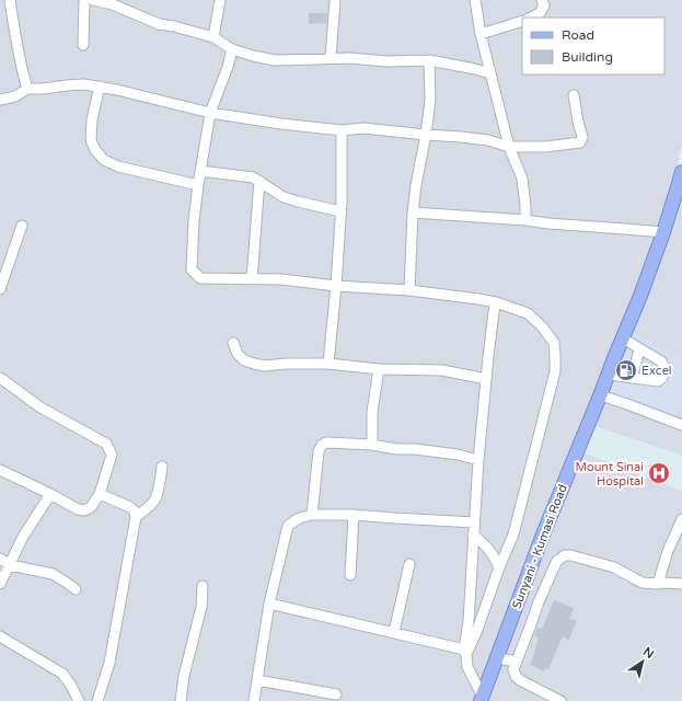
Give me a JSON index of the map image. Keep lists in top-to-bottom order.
{
  "streets": {
    "main road": ["Sunyani - Kumasi Road"]
  },
  "places": {
    "fuel station": ["Excel"],
    "hospital": ["Mount Sinai Hospital"]
  },
  "legend": ["Road", "Building"],
  "north": "top right"
}
